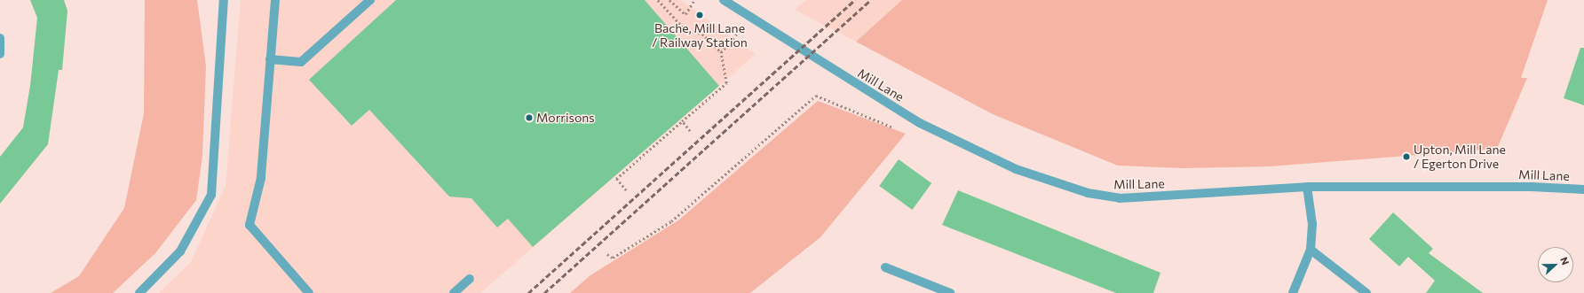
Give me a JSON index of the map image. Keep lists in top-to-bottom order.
{
  "streets": {
    "street": ["Mill Lane"]
  },
  "places": ["Bache, Mill Lane / Railway Station", "Morrisons", "Upton, Mill Lane / Egerton Drive"],
  "north": "right"
}
